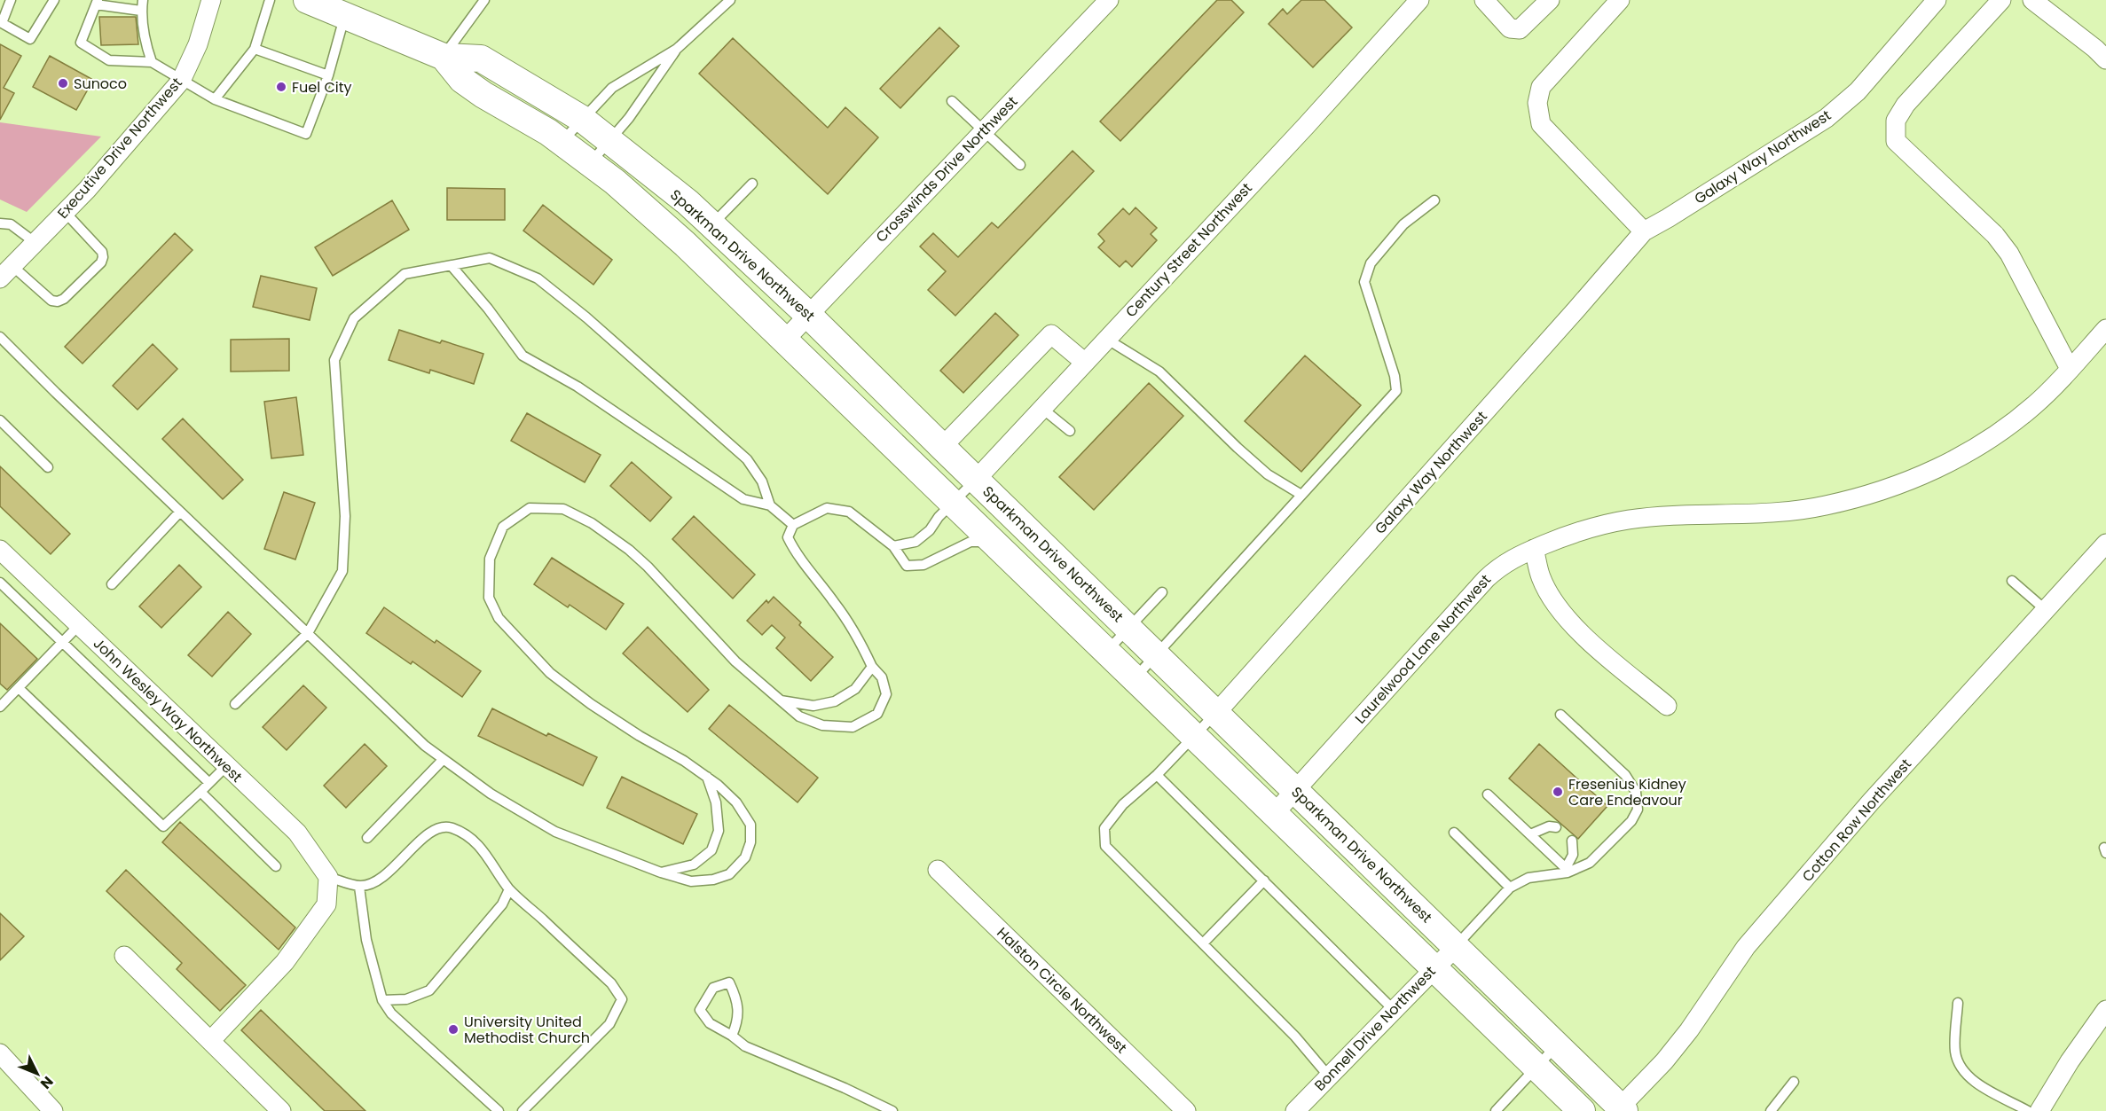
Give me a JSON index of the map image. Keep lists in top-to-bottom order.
{
  "streets": {
    "main road": ["Sparkman Drive Northwest"],
    "street": [
      "Executive Drive Northwest",
      "Galaxy Way Northwest",
      "Crosswinds Drive Northwest",
      "Century Street Northwest",
      "Laurelwood Lane Northwest",
      "John Wesley Way Northwest",
      "Cotton Row Northwest",
      "Halston Circle Northwest",
      "Bonnell Drive Northwest"
    ]
  },
  "crossings": [
    ["Galaxy Way Northwest", "Sparkman Drive Northwest"],
    ["Crosswinds Drive Northwest", "Sparkman Drive Northwest"],
    ["Century Street Northwest", "Sparkman Drive Northwest"],
    ["Sparkman Drive Northwest", "Laurelwood Lane Northwest"],
    ["Sparkman Drive Northwest", "Cotton Row Northwest"],
    ["Sparkman Drive Northwest", "Bonnell Drive Northwest"]
  ],
  "places": [
    "Sunoco",
    "Fuel City",
    "Fresenius Kidney Care Endeavour",
    "University United Methodist Church"
  ],
  "north": "bottom right"
}
